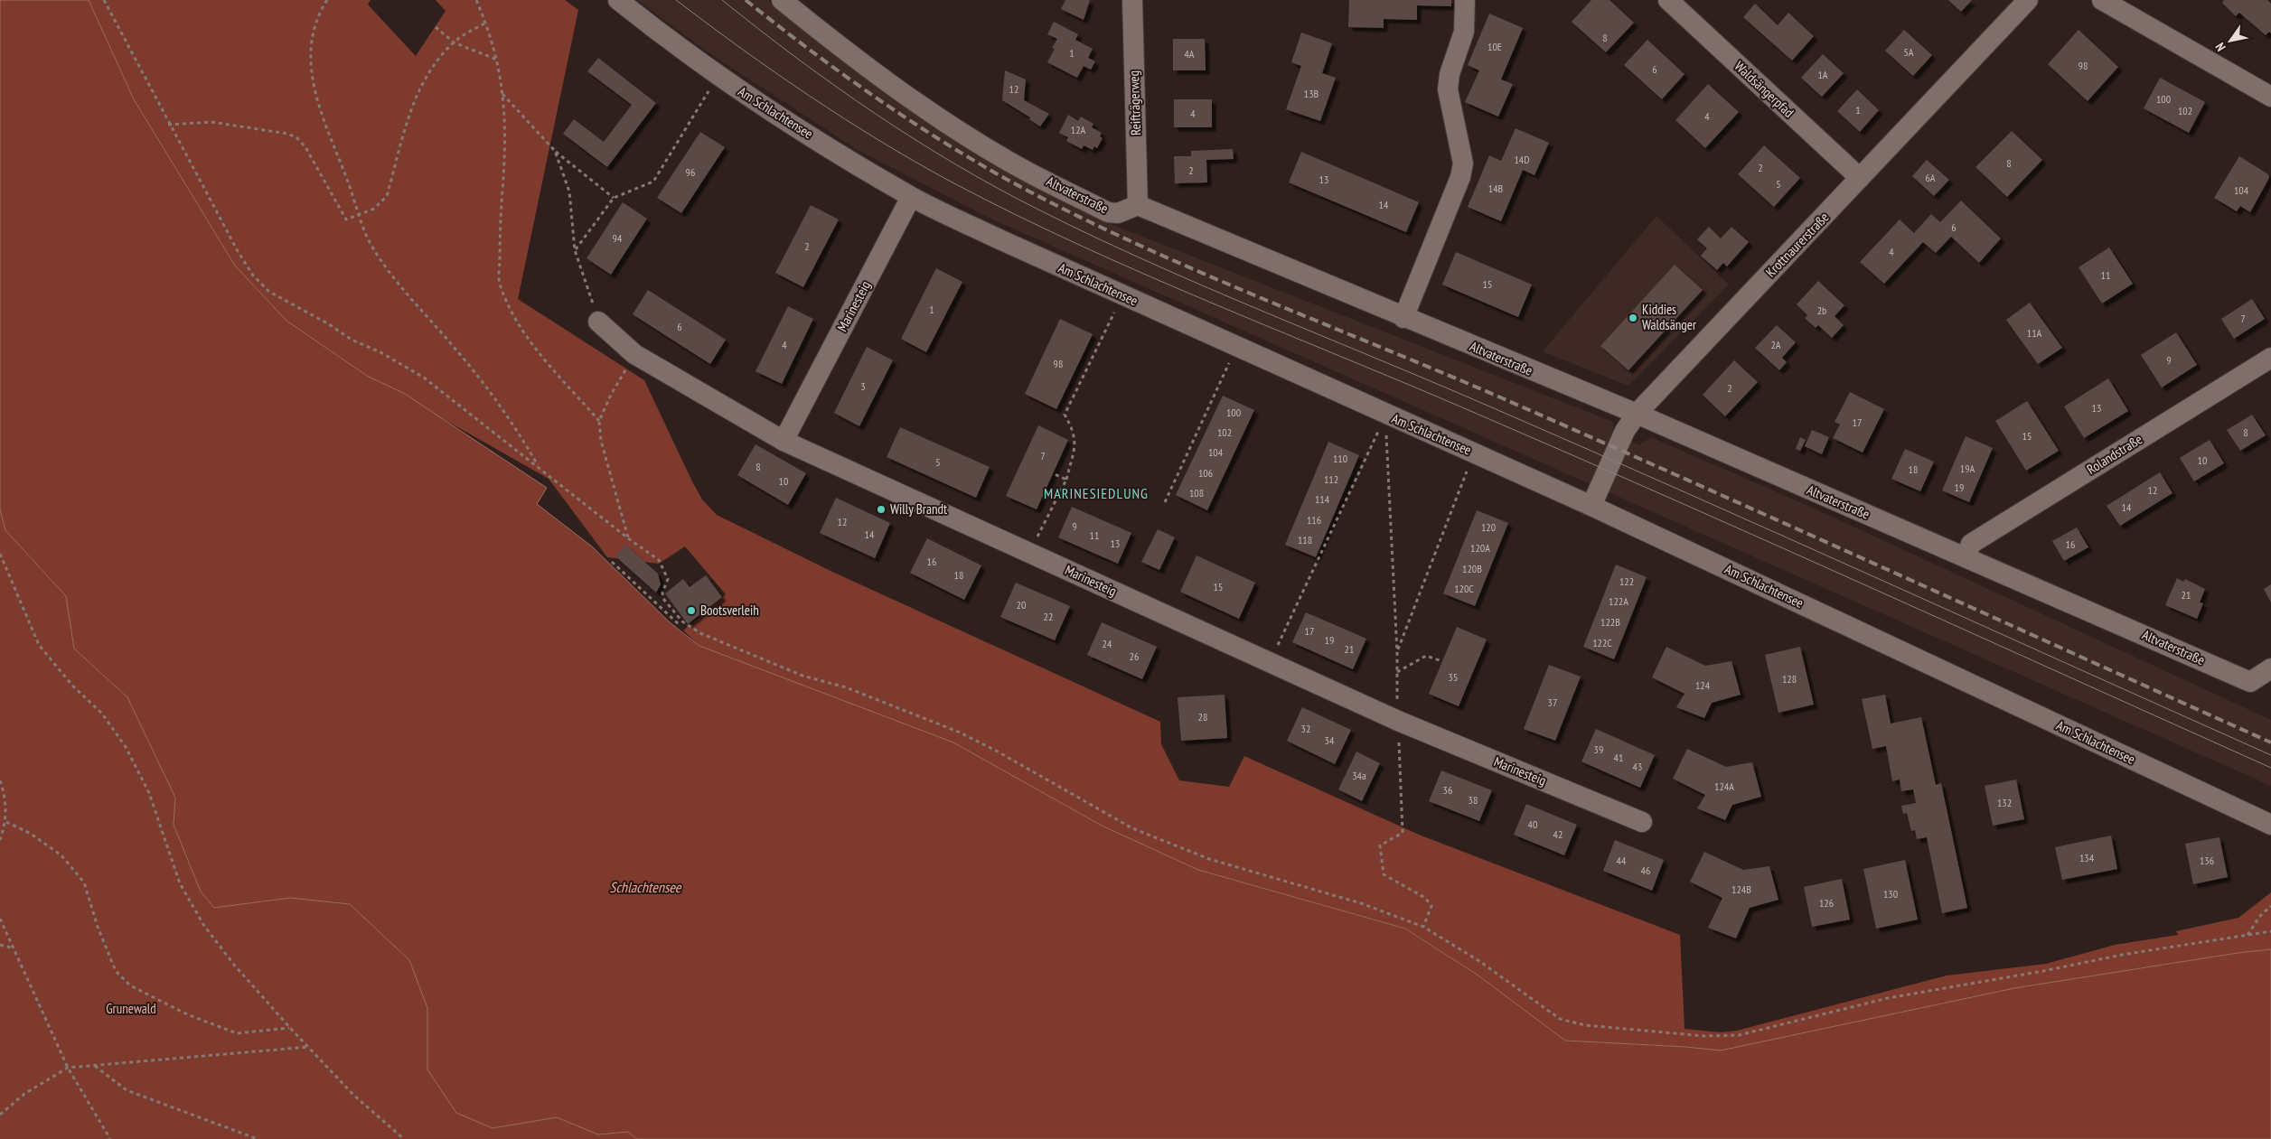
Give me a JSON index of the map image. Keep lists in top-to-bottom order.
{
  "streets": {
    "street": [
      "Waldsängerpfad",
      "Reifträgerweg",
      "Am Schlachtensee",
      "Altvaterstraße",
      "Krottnaurerstraße",
      "Marinesteig",
      "Rolandstraße"
    ]
  },
  "crossings": [
    ["Waldsängerpfad", "Krottnaurerstraße"],
    ["Reifträgerweg", "Altvaterstraße"],
    ["Am Schlachtensee", "Krottnaurerstraße"],
    ["Am Schlachtensee", "Marinesteig"],
    ["Altvaterstraße", "Krottnaurerstraße"],
    ["Altvaterstraße", "Rolandstraße"]
  ],
  "districts": ["MARINESIEDLUNG"],
  "water": ["Schlachtensee"],
  "parks": ["Grunewald"],
  "places": ["Kiddies Waldsänger", "Willy Brandt", "Bootsverleih"],
  "house_numbers": [
    "8",
    "10E",
    "5A",
    "1",
    "4A",
    "98",
    "6",
    "1A",
    "12",
    "13B",
    "100",
    "1",
    "102",
    "4",
    "4",
    "12A",
    "14D",
    "8",
    "2",
    "2",
    "96",
    "6A",
    "13",
    "5",
    "14B",
    "104",
    "14",
    "6",
    "94",
    "2",
    "4",
    "11",
    "15",
    "1",
    "2b",
    "7",
    "6",
    "11A",
    "4",
    "2A",
    "9",
    "98",
    "3",
    "2",
    "13",
    "100",
    "17",
    "102",
    "8",
    "15",
    "104",
    "7",
    "110",
    "10",
    "5",
    "8",
    "19A",
    "18",
    "106",
    "112",
    "10",
    "19",
    "12",
    "108",
    "114",
    "14",
    "116",
    "12",
    "9",
    "120",
    "14",
    "11",
    "118",
    "13",
    "16",
    "120A",
    "16",
    "120B",
    "18",
    "122",
    "15",
    "120C",
    "21",
    "122A",
    "20",
    "22",
    "122B",
    "17",
    "19",
    "122C",
    "24",
    "21",
    "26",
    "35",
    "128",
    "124",
    "37",
    "28",
    "32",
    "34",
    "39",
    "41",
    "43",
    "34a",
    "124A",
    "36",
    "38",
    "132",
    "40",
    "42",
    "134",
    "44",
    "136",
    "46",
    "124B",
    "130",
    "126"
  ],
  "north": "bottom left"
}
